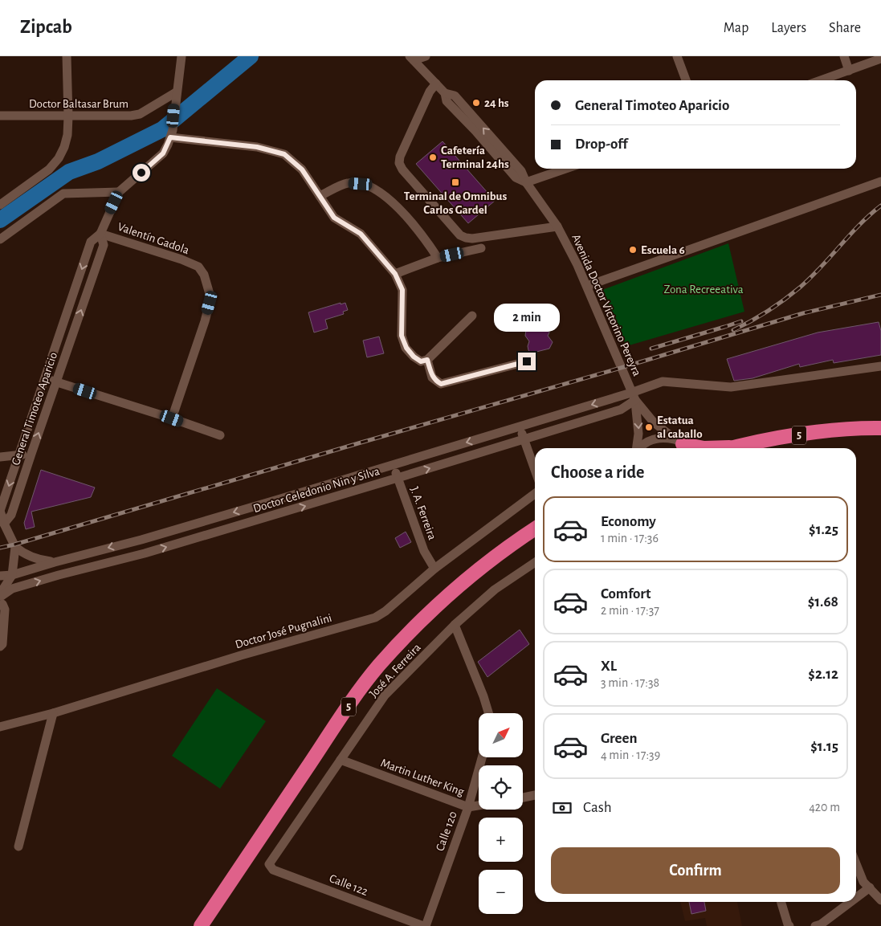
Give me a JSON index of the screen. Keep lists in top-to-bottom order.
{
  "streets": {
    "highway": ["5"],
    "street": [
      "Doctor Baltasar Brum",
      "Valentín Gadola",
      "Avenida Doctor Victorino Pereyra",
      "General Timoteo Aparicio",
      "Doctor Celedonio Nin y Silva",
      "J. A. Ferreira",
      "Doctor José Pugnalini",
      "José A. Ferreira",
      "Martin Luther King",
      "Calle 120",
      "Calle 122"
    ]
  },
  "crossings": [
    ["Valentín Gadola", "General Timoteo Aparicio"],
    ["Avenida Doctor Victorino Pereyra", "Doctor Celedonio Nin y Silva"],
    ["Doctor Celedonio Nin y Silva", "J. A. Ferreira"],
    ["J. A. Ferreira", "Doctor José Pugnalini"],
    ["José A. Ferreira", "Martin Luther King"],
    ["José A. Ferreira", "Calle 122"],
    ["Martin Luther King", "Calle 120"],
    ["Calle 120", "Calle 122"]
  ],
  "parks": ["Zona Recreeativa"],
  "places": {
    "other": [
      "24 hs",
      "Cafetería Terminal 24hs",
      "Escuela 6",
      "Estatua al caballo"
    ],
    "transit": ["Terminal de Omnibus Carlos Gardel"]
  },
  "north": "top right",
  "page": {
    "header": "Zipcab",
    "nav": ["Map", "Layers", "Share"],
    "banner": ["General Timoteo Aparicio", "Drop-off"],
    "bubble": "2 min",
    "heading": "Choose a ride",
    "list": [
      {
        "name": "Economy",
        "note": "1 min · 17:36",
        "value": "$1.25"
      },
      {
        "name": "Comfort",
        "note": "2 min · 17:37",
        "value": "$1.68"
      },
      {
        "name": "XL",
        "note": "3 min · 17:38",
        "value": "$2.12"
      },
      {
        "name": "Green",
        "note": "4 min · 17:39",
        "value": "$1.15"
      }
    ],
    "map_buttons": ["+", "−"],
    "pay": ["Cash", "420 m"],
    "buttons": "Confirm"
  }
}
